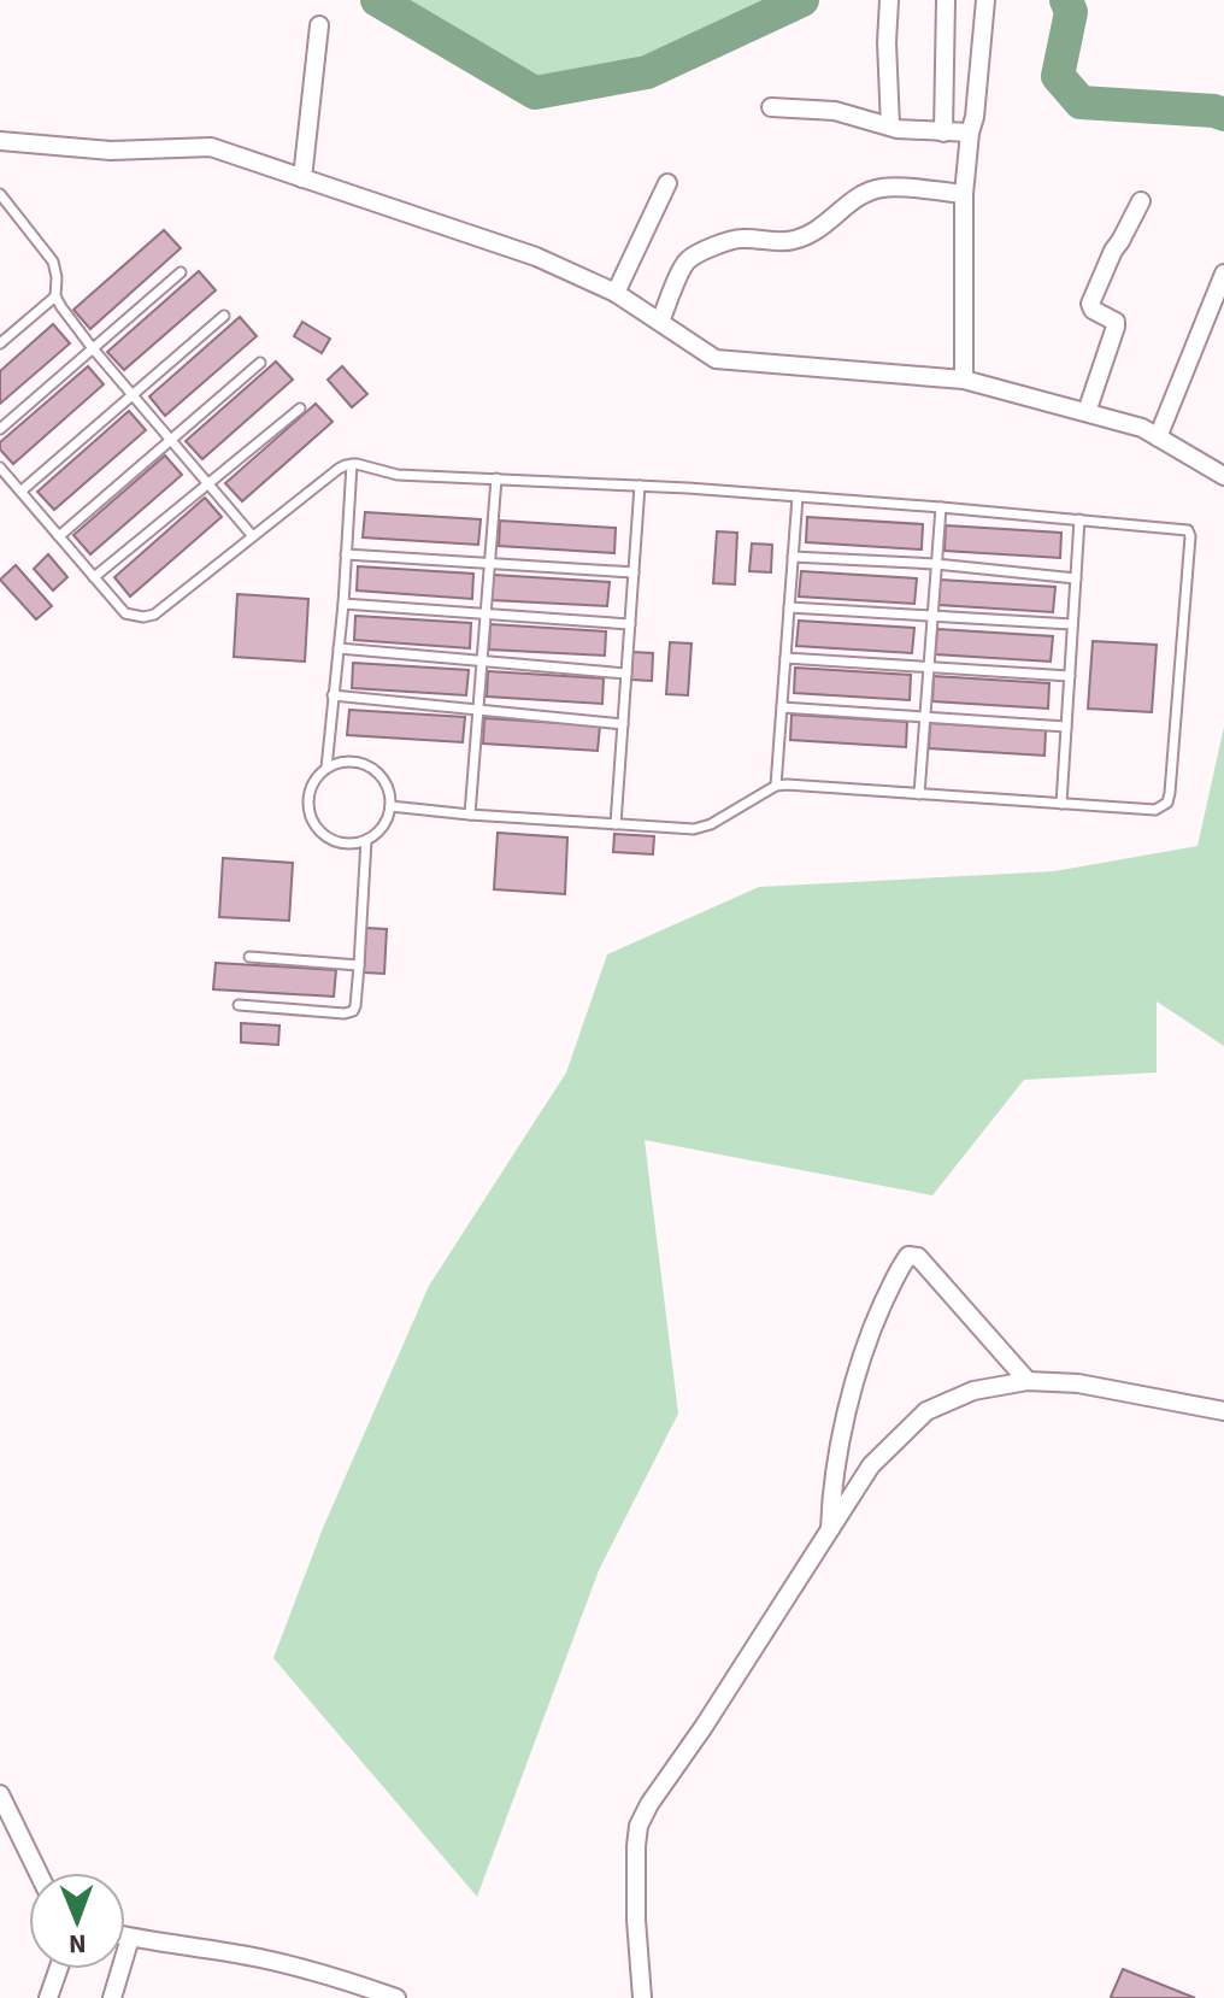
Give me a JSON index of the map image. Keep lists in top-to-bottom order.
{
  "north": "bottom"
}
